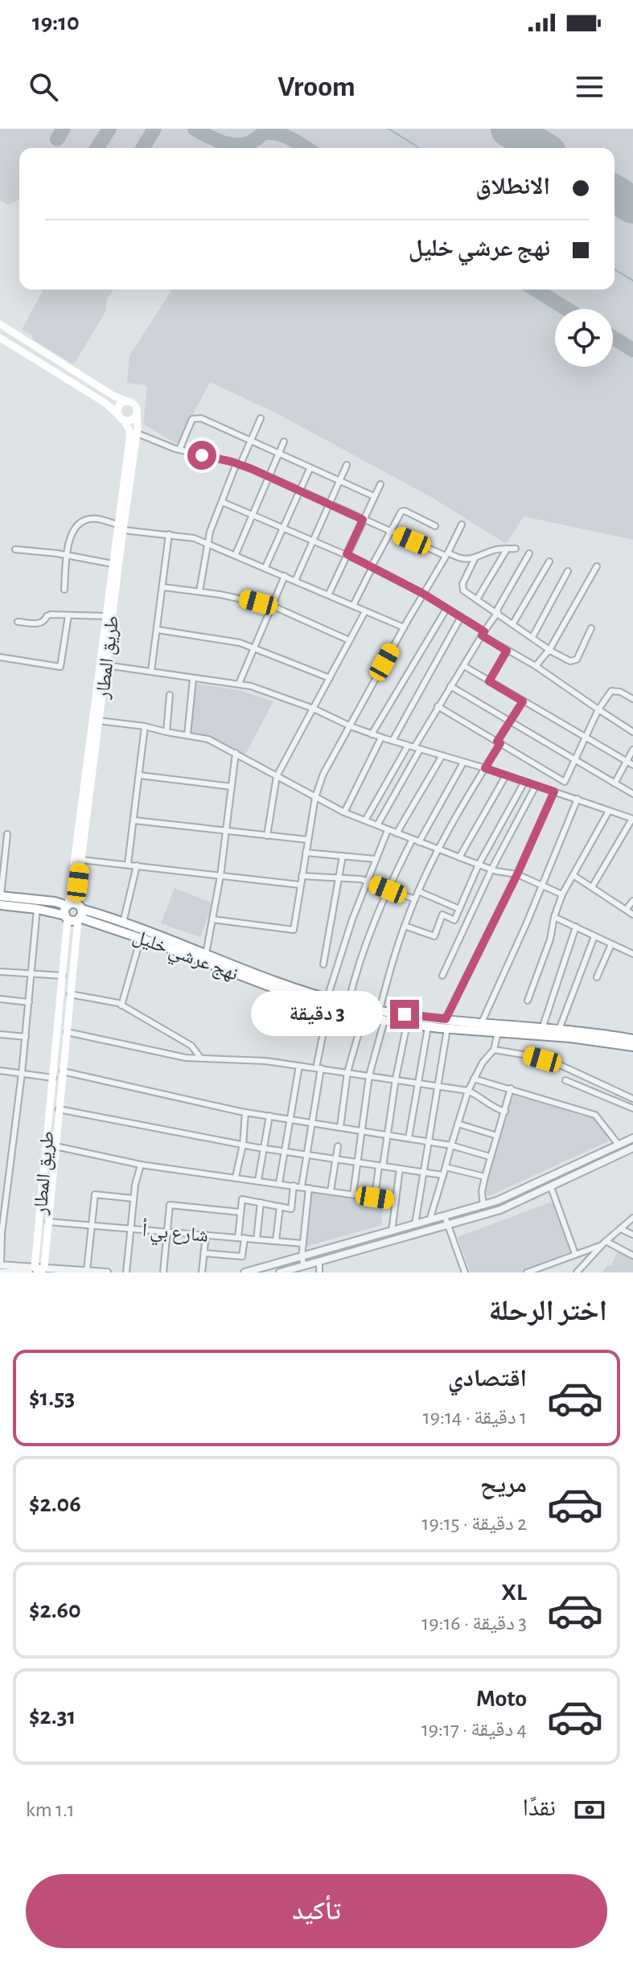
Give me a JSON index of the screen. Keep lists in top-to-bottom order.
{
  "streets": {
    "highway": ["نهج عرشي خليل"],
    "main road": ["طريق المطار"],
    "street": ["شارع بي أ"]
  },
  "crossings": [
    ["طريق المطار", "نهج عرشي خليل"],
    ["طريق المطار", "شارع بي أ"]
  ],
  "page": {
    "status": "19:10",
    "header": "Vroom",
    "banner": ["الانطلاق", "نهج عرشي خليل"],
    "bubble": "3 دقيقة",
    "heading": "اختر الرحلة",
    "list": [
      {
        "name": "اقتصادي",
        "note": "1 دقيقة · 19:14",
        "value": "$1.53"
      },
      {
        "name": "مريح",
        "note": "2 دقيقة · 19:15",
        "value": "$2.06"
      },
      {
        "name": "XL",
        "note": "3 دقيقة · 19:16",
        "value": "$2.60"
      },
      {
        "name": "Moto",
        "note": "4 دقيقة · 19:17",
        "value": "$2.31"
      }
    ],
    "pay": ["نقدًا", "1.1 km"],
    "buttons": "تأكيد"
  }
}
